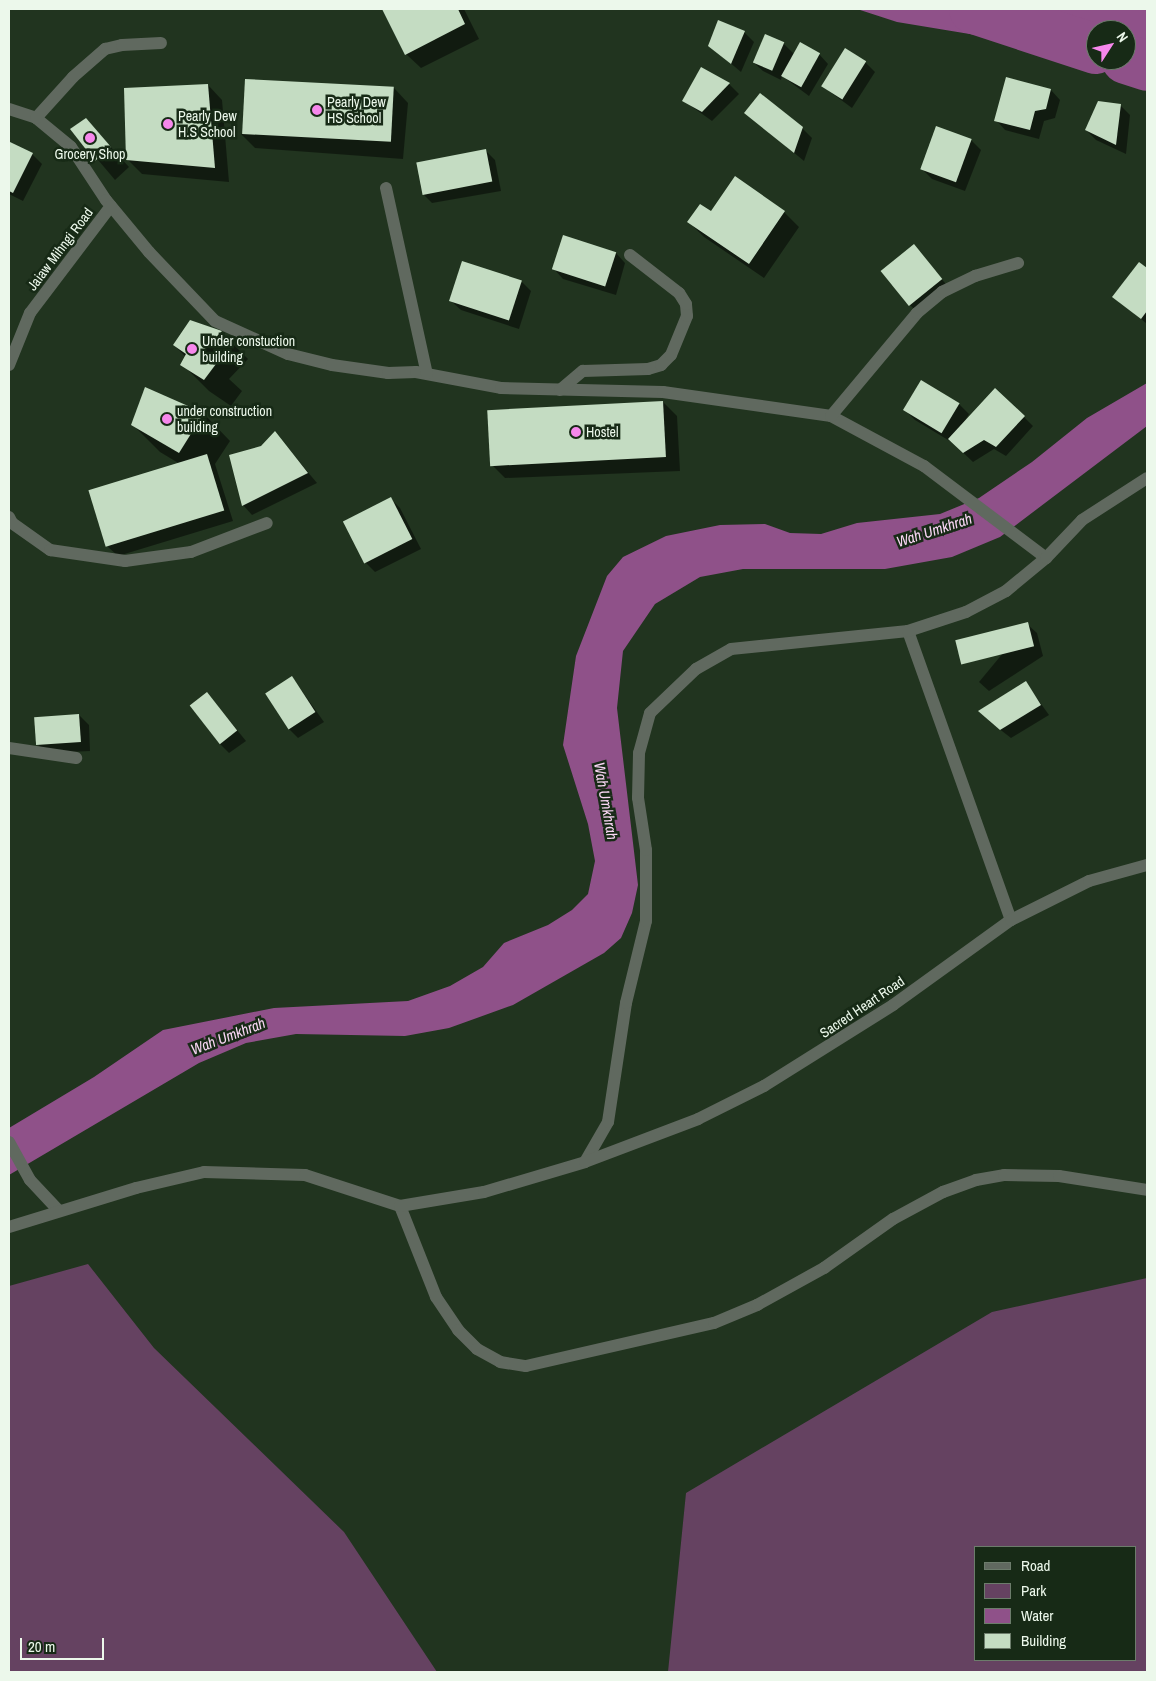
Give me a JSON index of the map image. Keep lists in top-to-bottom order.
{
  "streets": {
    "street": ["Jaiaw Mihngi Road", "Sacred Heart Road"]
  },
  "water": ["Wah Umkhrah"],
  "places": [
    "Pearly Dew HS School",
    "Pearly Dew H.S School",
    "Grocery Shop",
    "Under constuction building",
    "under construction building",
    "Hostel"
  ],
  "legend": [
    "Road",
    "Park",
    "Water",
    "Building"
  ],
  "scale_bar": "20 m",
  "north": "top right"
}
